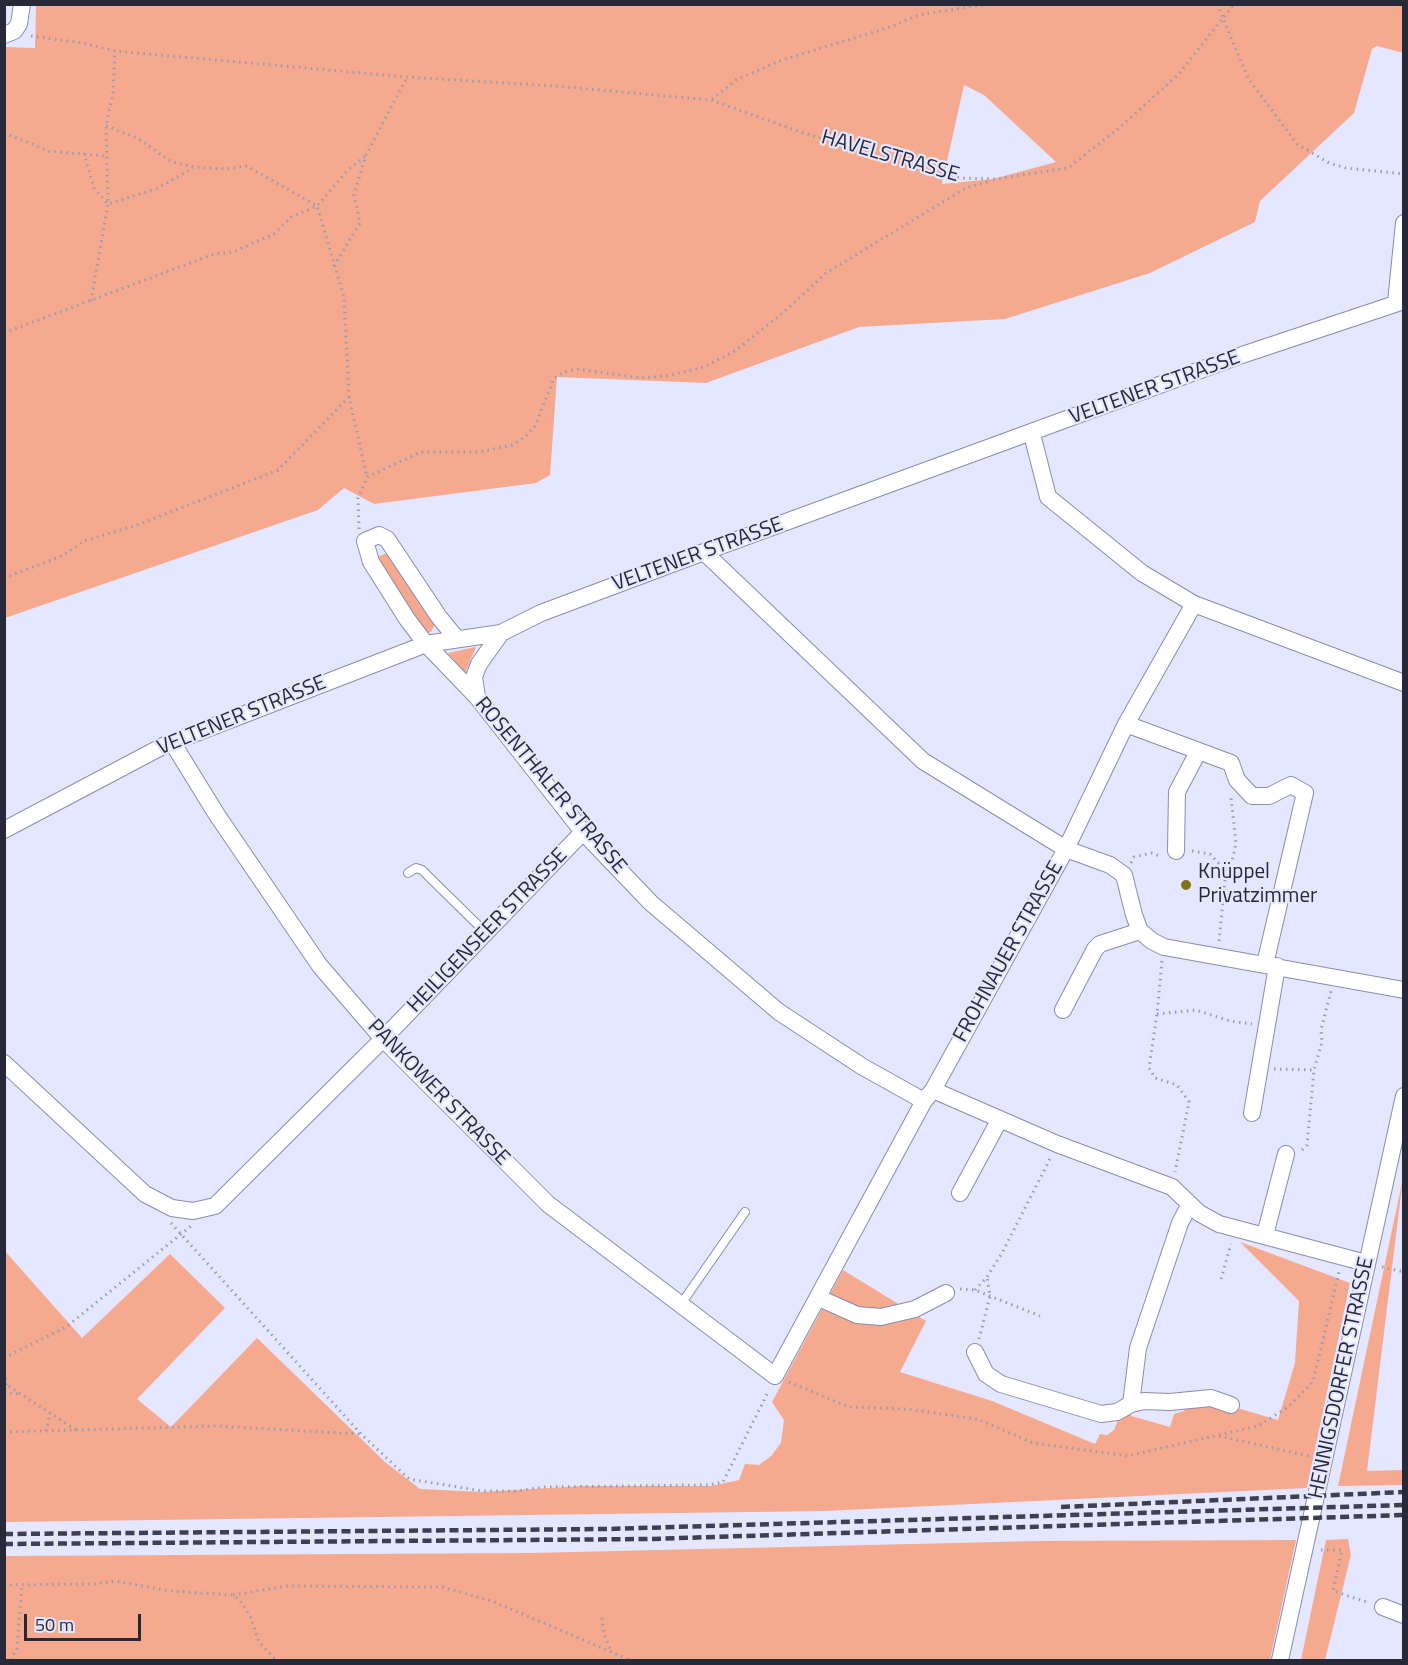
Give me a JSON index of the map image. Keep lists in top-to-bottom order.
{
  "streets": {
    "street": [
      "VELTENER STRASSE",
      "ROSENTHALER STRASSE",
      "HEILIGENSEER STRASSE",
      "FROHNAUER STRASSE",
      "PANKOWER STRASSE",
      "HENNIGSDORFER STRASSE"
    ],
    "path": ["HAVELSTRASSE"]
  },
  "crossings": [
    ["VELTENER STRASSE", "ROSENTHALER STRASSE"],
    ["VELTENER STRASSE", "PANKOWER STRASSE"],
    ["ROSENTHALER STRASSE", "HEILIGENSEER STRASSE"],
    ["ROSENTHALER STRASSE", "FROHNAUER STRASSE"],
    ["ROSENTHALER STRASSE", "HENNIGSDORFER STRASSE"],
    ["HEILIGENSEER STRASSE", "PANKOWER STRASSE"],
    ["FROHNAUER STRASSE", "PANKOWER STRASSE"]
  ],
  "places": ["Knüppel Privatzimmer"],
  "scale_bar": "50 m"
}
